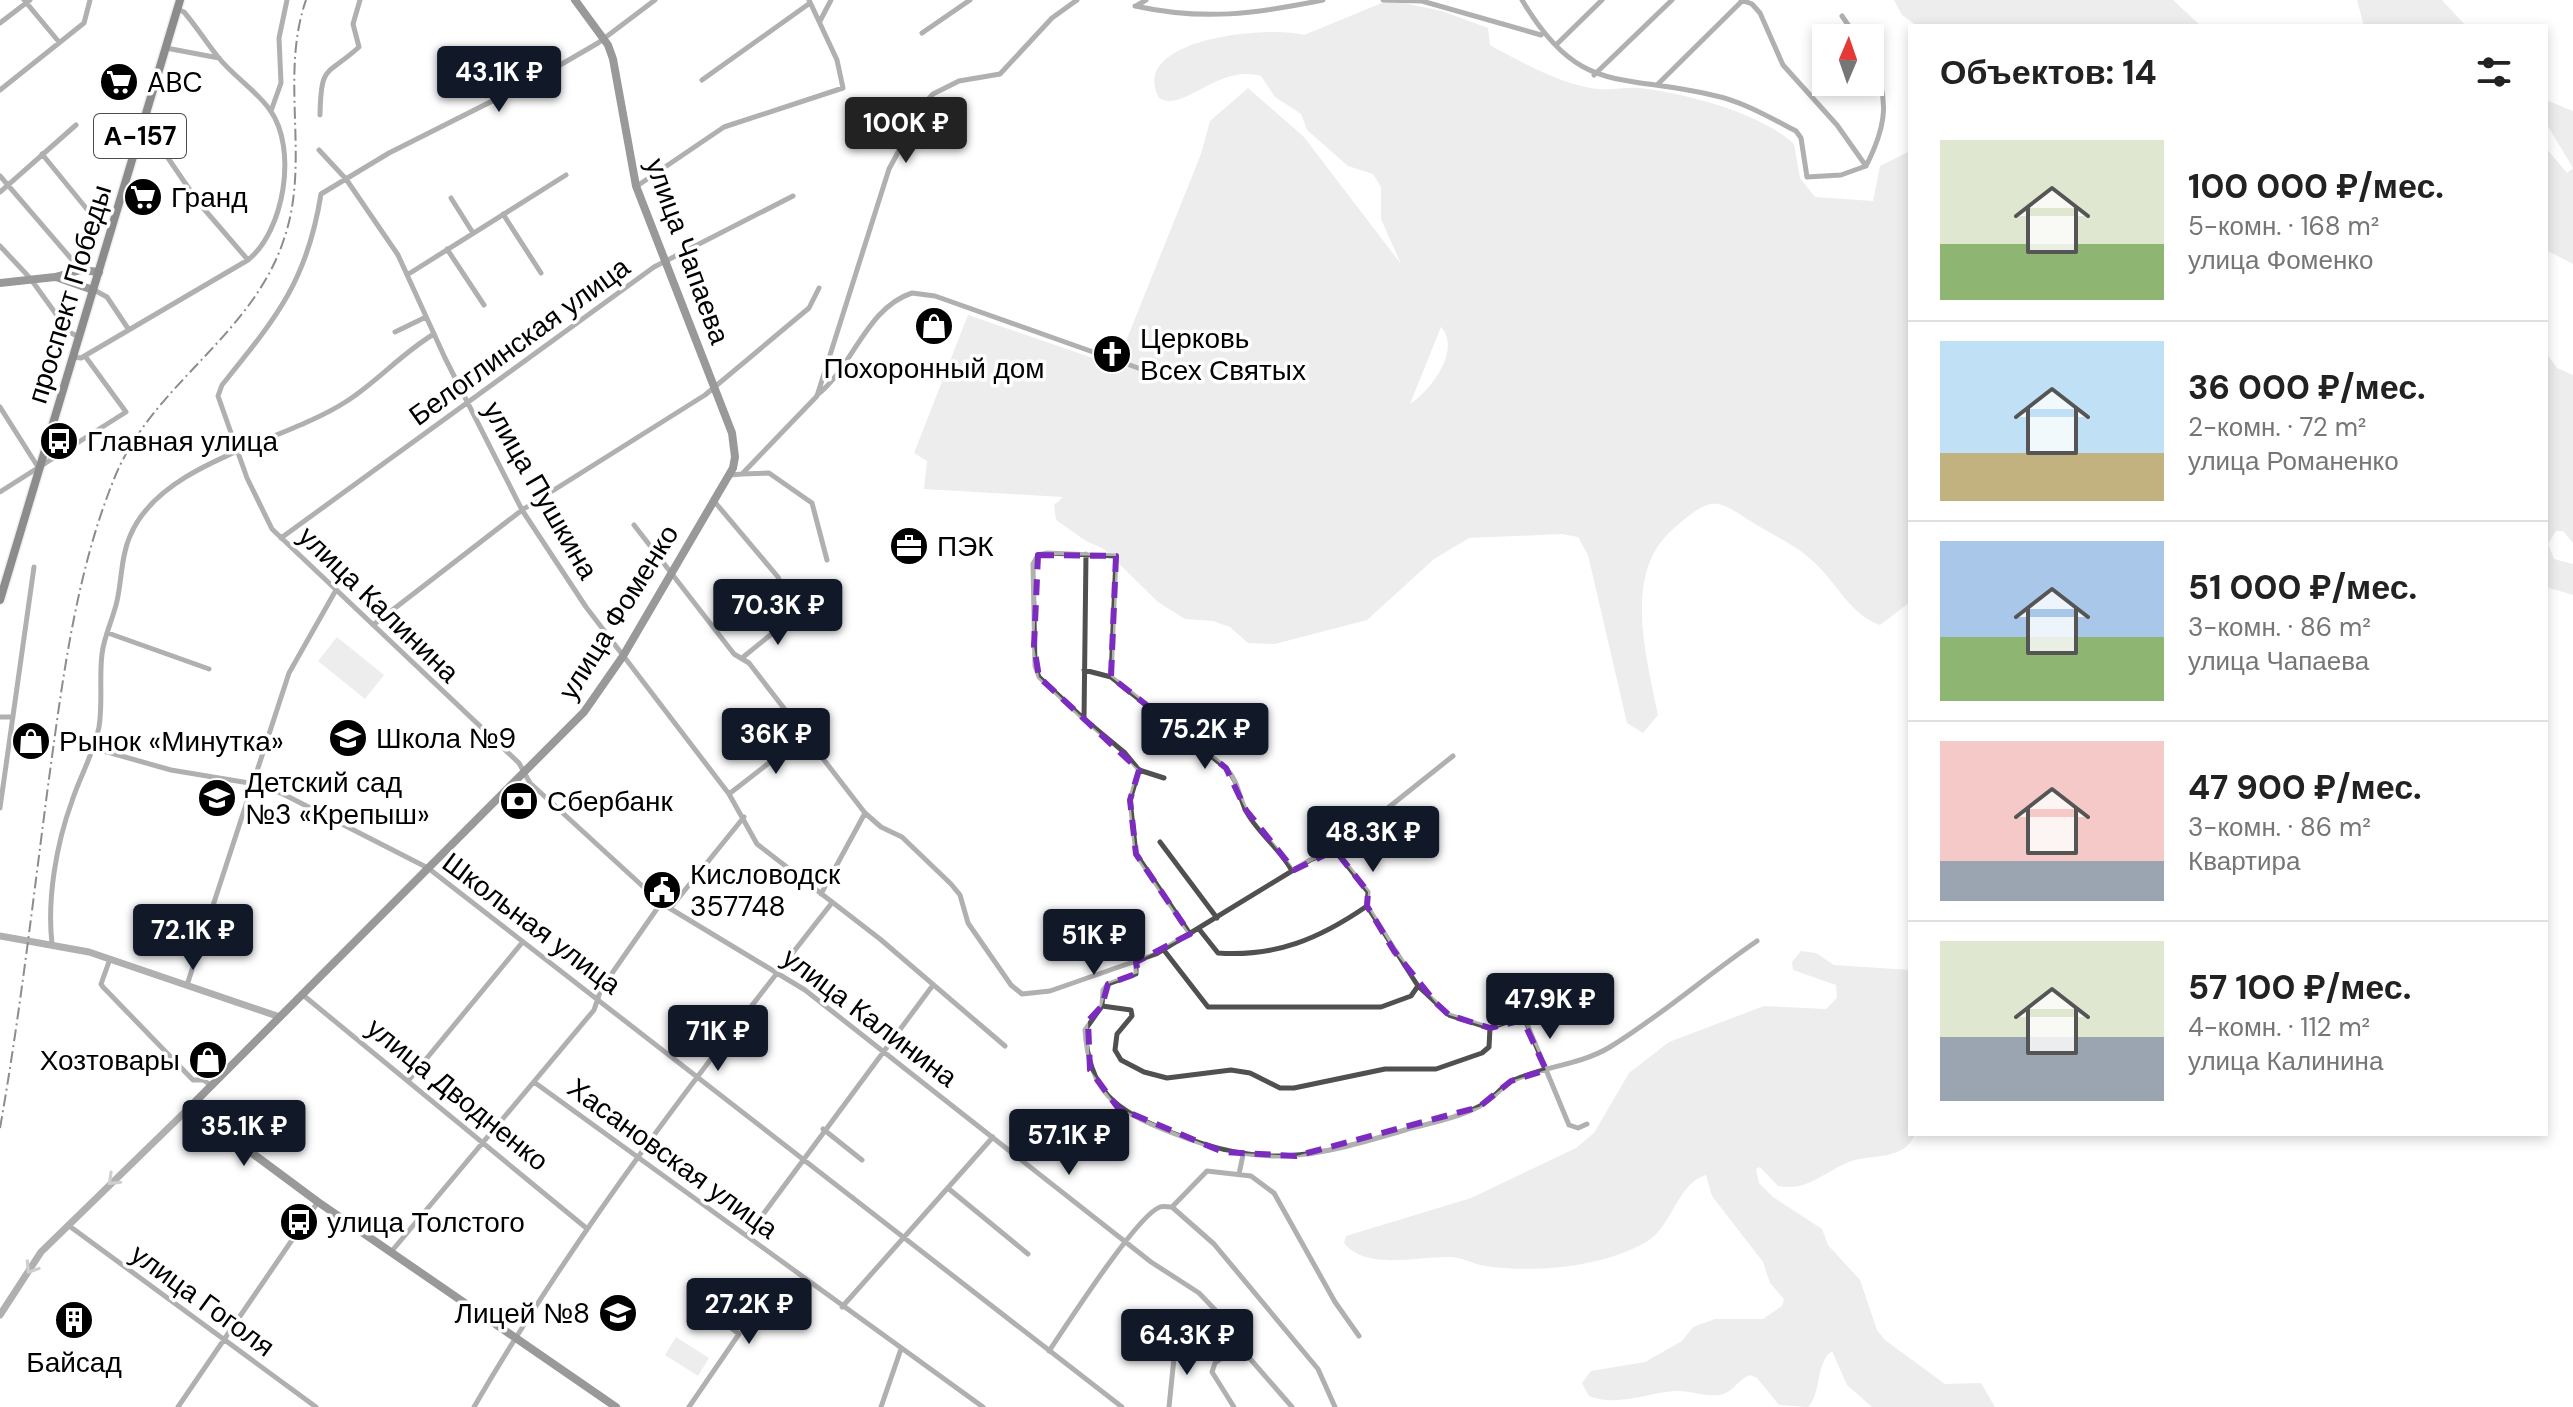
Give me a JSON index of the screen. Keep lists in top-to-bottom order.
{
  "streets": {
    "main road": [
      "А-157",
      "улица Чапаева",
      "проспект Победы",
      "улица Фоменко"
    ],
    "street": [
      "Белоглинская улица",
      "улица Пушкина",
      "улица Калинина",
      "Школьная улица",
      "улица Дводненко",
      "Хасановская улица",
      "улица Гоголя"
    ]
  },
  "crossings": [
    ["улица Чапаева", "Белоглинская улица"],
    ["улица Чапаева", "улица Фоменко"],
    ["Белоглинская улица", "улица Пушкина"],
    ["Белоглинская улица", "улица Калинина"],
    ["улица Пушкина", "улица Калинина"],
    ["улица Пушкина", "улица Фоменко"],
    ["улица Калинина", "улица Фоменко"],
    ["улица Фоменко", "Школьная улица"],
    ["улица Фоменко", "улица Дводненко"],
    ["улица Фоменко", "улица Гоголя"]
  ],
  "places": {
    "supermarket": ["ABC", "Гранд"],
    "shop": ["Похоронный дом", "Рынок «Минутка»", "Хозтовары"],
    "church": ["Церковь Всех Святых"],
    "bus stop": ["Главная улица", "улица Толстого"],
    "office": ["ПЭК"],
    "school or university": ["Школа №9", "Детский сад №3 «Крепыш»", "Лицей №8"],
    "bank": ["Сбербанк"],
    "public building": ["Кисловодск 357748"],
    "building": ["Байсад"]
  },
  "north": "top",
  "page": {
    "heading": "Объектов: 14",
    "price": [
      "43.1K ₽",
      "100K ₽",
      "70.3K ₽",
      "75.2K ₽",
      "36K ₽",
      "48.3K ₽",
      "72.1K ₽",
      "51K ₽",
      "47.9K ₽",
      "71K ₽",
      "35.1K ₽",
      "57.1K ₽",
      "27.2K ₽",
      "64.3K ₽"
    ],
    "list": [
      {
        "name": "100 000 ₽/мес.",
        "note": "5-комн. · 168 m² · улица Фоменко"
      },
      {
        "name": "36 000 ₽/мес.",
        "note": "2-комн. · 72 m² · улица Романенко"
      },
      {
        "name": "51 000 ₽/мес.",
        "note": "3-комн. · 86 m² · улица Чапаева"
      },
      {
        "name": "47 900 ₽/мес.",
        "note": "3-комн. · 86 m² · Квартира"
      },
      {
        "name": "57 100 ₽/мес.",
        "note": "4-комн. · 112 m² · улица Калинина"
      }
    ]
  }
}
